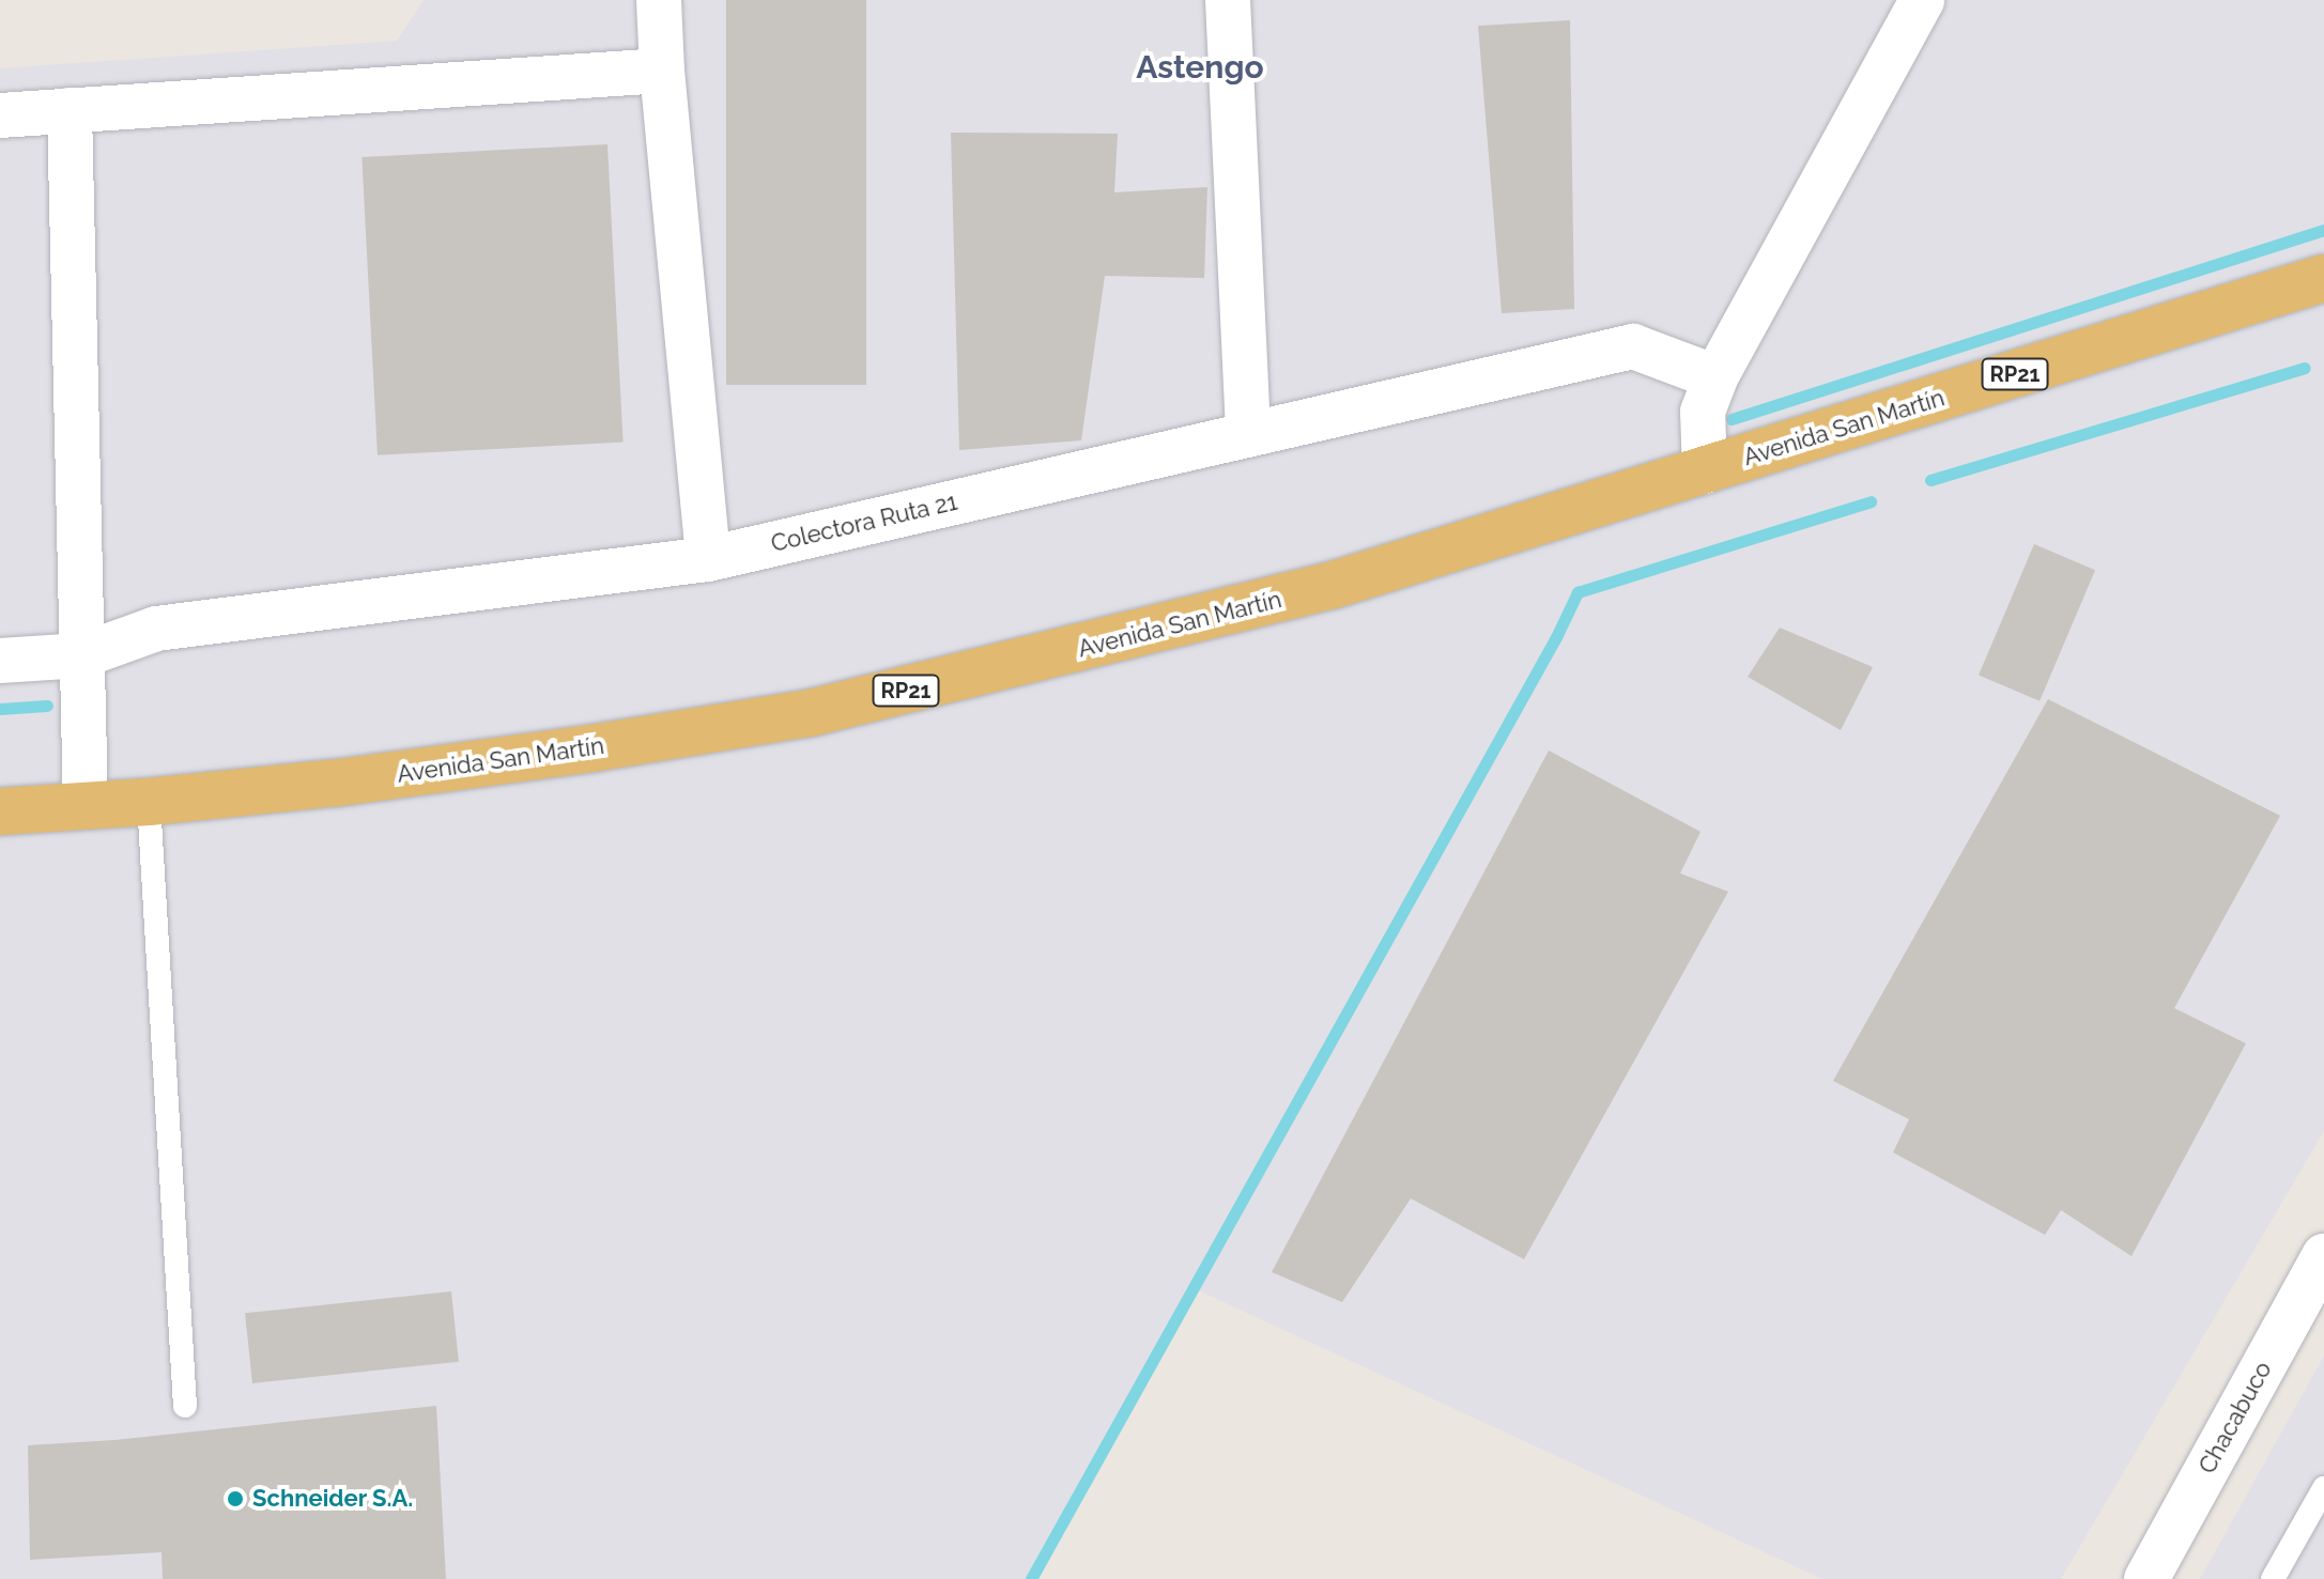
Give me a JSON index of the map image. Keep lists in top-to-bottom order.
{
  "streets": {
    "main road": ["RP21", "Avenida San Martín"],
    "street": ["Colectora Ruta 21", "Chacabuco"]
  },
  "districts": ["Astengo"],
  "places": ["Schneider S.A."]
}
